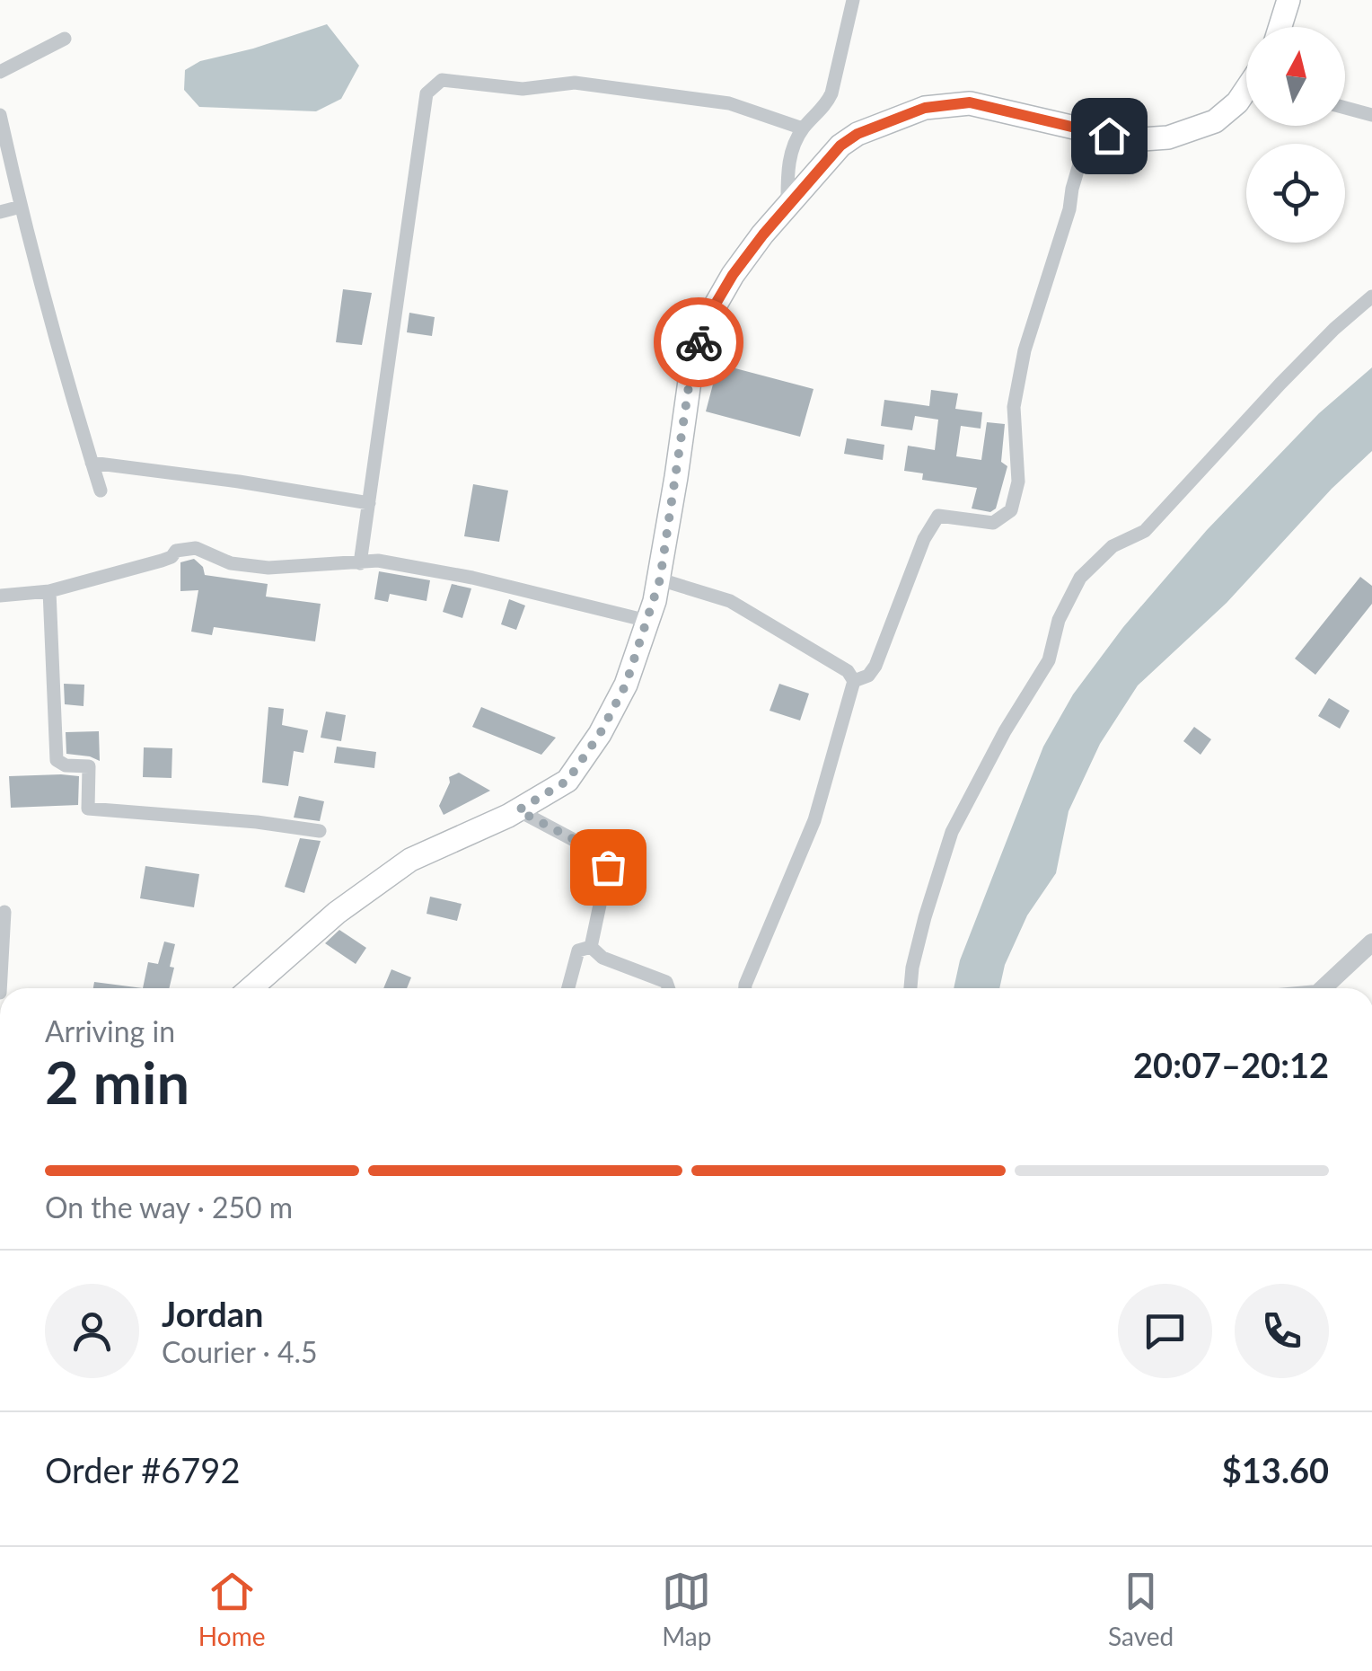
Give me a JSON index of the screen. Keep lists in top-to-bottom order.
{
  "north": "top",
  "page": {
    "heading": ["2 min", "Arriving in", "20:07–20:12"],
    "panel": [
      "Jordan",
      "Courier · 4.5",
      "Order #6792",
      "$13.60"
    ],
    "bar": "On the way · 250 m",
    "tabs": ["Home", "Map", "Saved"]
  }
}
